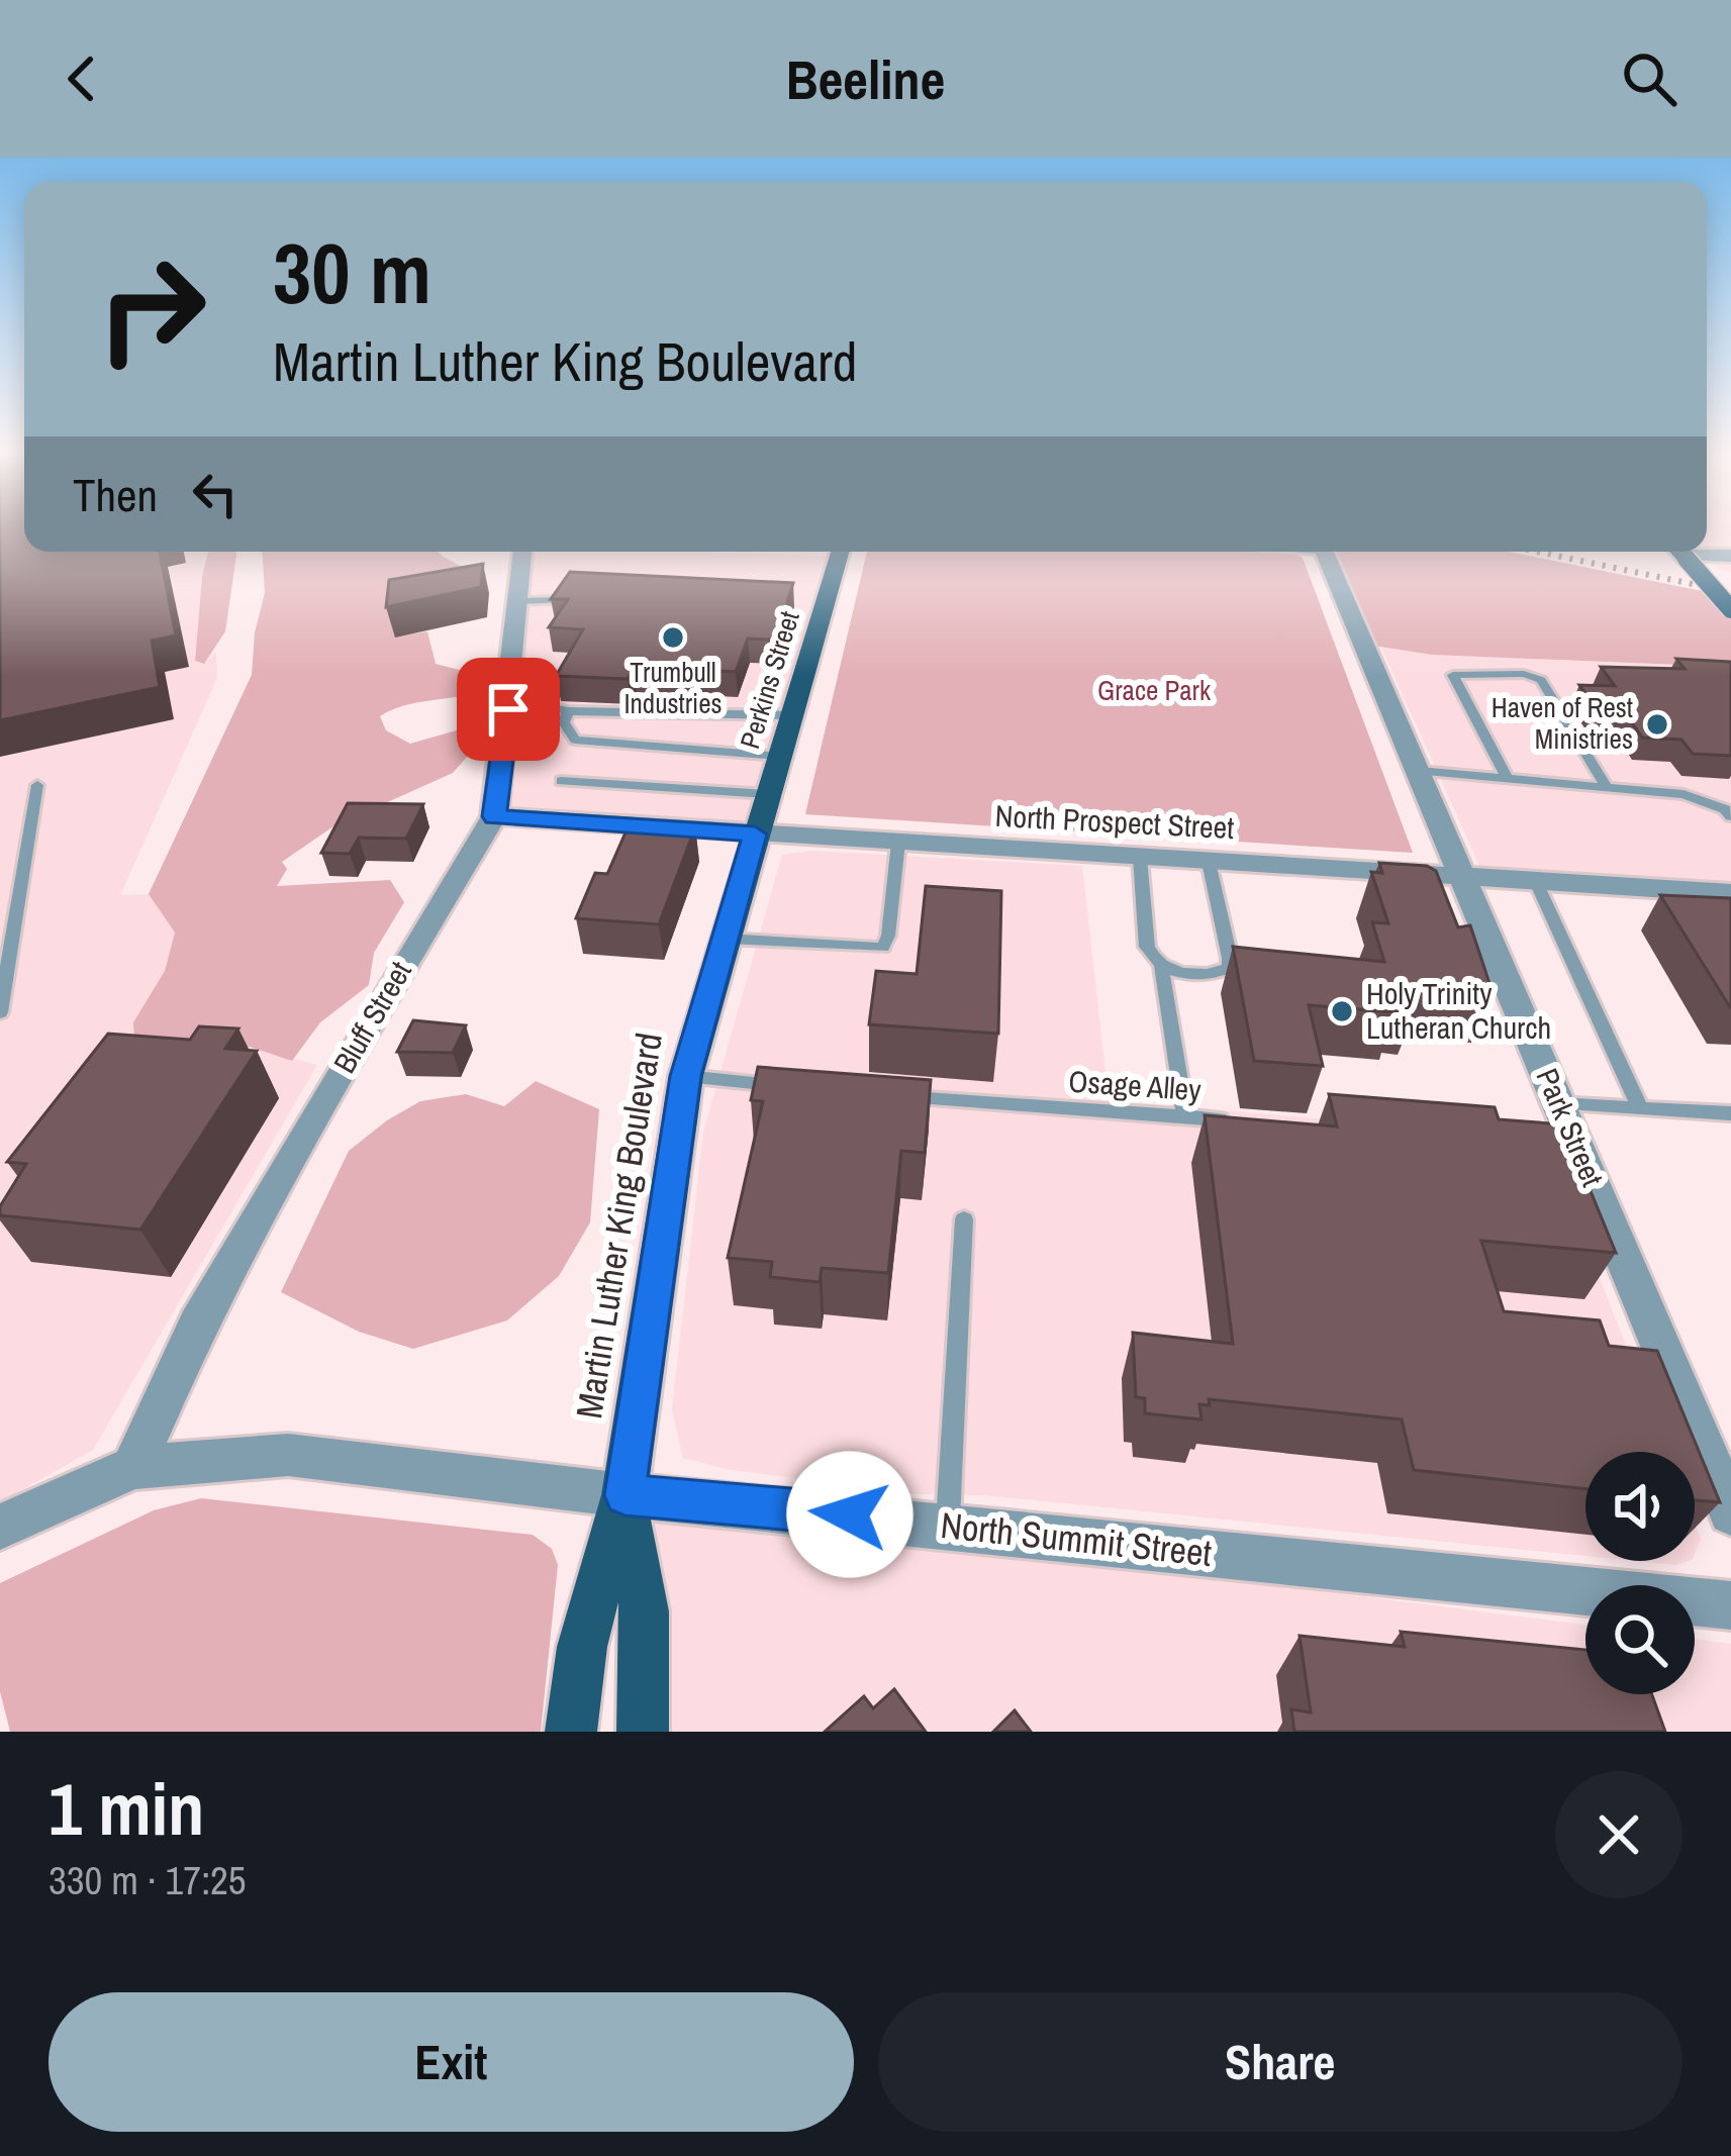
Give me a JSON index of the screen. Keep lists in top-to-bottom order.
{
  "streets": {
    "main road": ["Perkins Street", "Martin Luther King Boulevard"],
    "street": [
      "North Prospect Street",
      "Bluff Street",
      "Park Street",
      "North Summit Street"
    ],
    "lane": ["Osage Alley"]
  },
  "crossings": [
    ["Perkins Street", "North Prospect Street"],
    ["Perkins Street", "Martin Luther King Boulevard"],
    ["North Prospect Street", "Bluff Street"],
    ["North Prospect Street", "Park Street"],
    ["North Prospect Street", "Martin Luther King Boulevard"],
    ["Bluff Street", "North Summit Street"],
    ["Martin Luther King Boulevard", "North Summit Street"]
  ],
  "parks": ["Grace Park"],
  "places": ["Trumbull Industries", "Haven of Rest Ministries", "Holy Trinity Lutheran Church"],
  "page": {
    "header": "Beeline",
    "turn": ["30 m", "Martin Luther King Boulevard"],
    "then": "Then",
    "heading": ["1 min", "330 m · 17:25"],
    "buttons": ["Exit", "Share"]
  }
}
